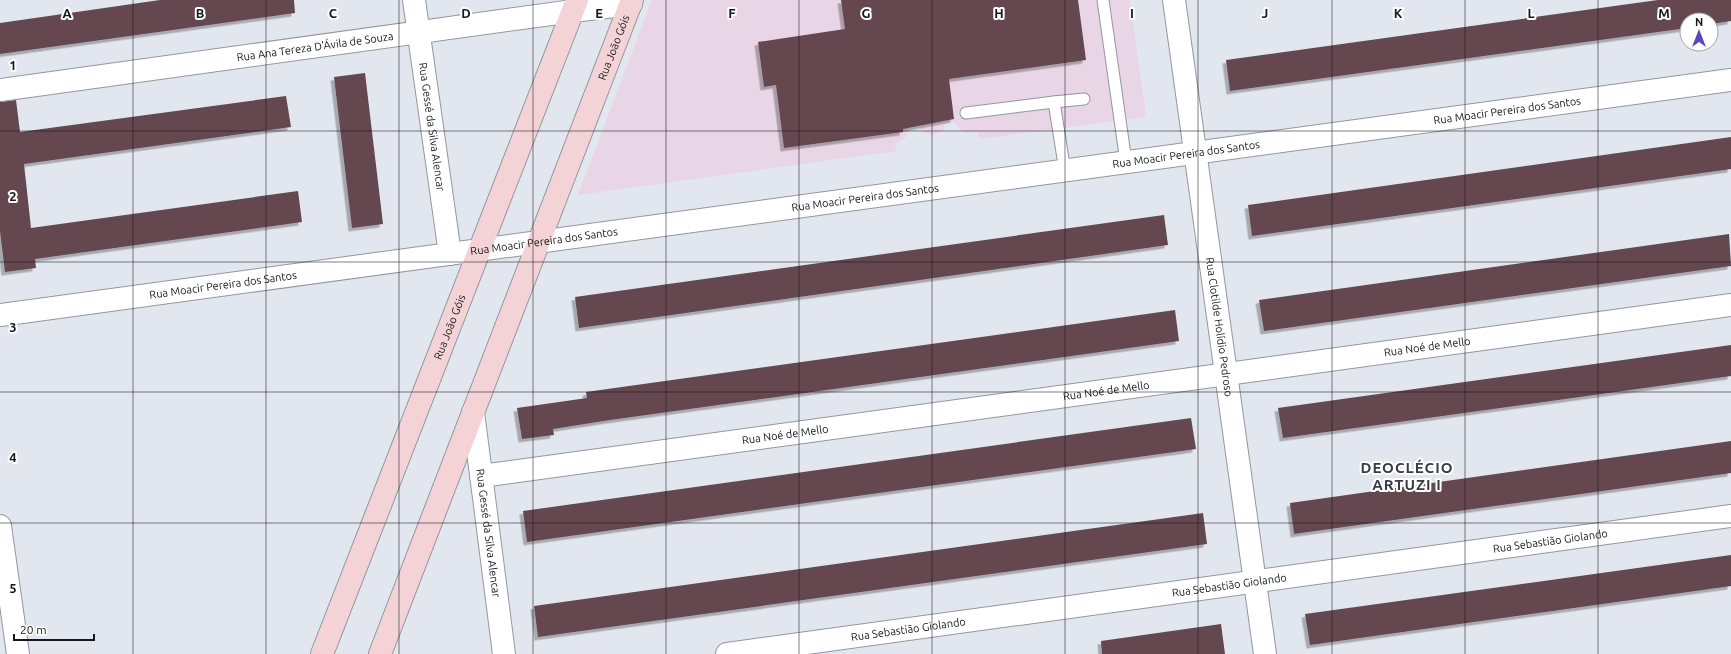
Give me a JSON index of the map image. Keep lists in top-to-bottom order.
{
  "streets": {
    "street": [
      "Rua Ana Tereza D'Ávila de Souza",
      "Rua João Góis",
      "Rua Moacir Pereira dos Santos",
      "Rua Gessé da Silva Alencar",
      "Rua Clotilde Holídio Pedroso",
      "Rua Noé de Mello",
      "Rua Sebastião Giolando"
    ]
  },
  "crossings": [
    ["Rua Ana Tereza D'Ávila de Souza", "Rua João Góis"],
    ["Rua Ana Tereza D'Ávila de Souza", "Rua Gessé da Silva Alencar"],
    ["Rua João Góis", "Rua Moacir Pereira dos Santos"],
    ["Rua João Góis", "Rua Gessé da Silva Alencar"],
    ["Rua Moacir Pereira dos Santos", "Rua Gessé da Silva Alencar"],
    ["Rua Moacir Pereira dos Santos", "Rua Clotilde Holídio Pedroso"],
    ["Rua Gessé da Silva Alencar", "Rua Noé de Mello"],
    ["Rua Clotilde Holídio Pedroso", "Rua Noé de Mello"],
    ["Rua Clotilde Holídio Pedroso", "Rua Sebastião Giolando"]
  ],
  "districts": ["DEOCLÉCIO ARTUZI I"],
  "scale_bar": "20 m",
  "north": "top",
  "grid": {
    "columns": [
      "A",
      "B",
      "C",
      "D",
      "E",
      "F",
      "G",
      "H",
      "I",
      "J",
      "K",
      "L",
      "M"
    ],
    "rows": [
      "1",
      "2",
      "3",
      "4",
      "5"
    ]
  }
}
